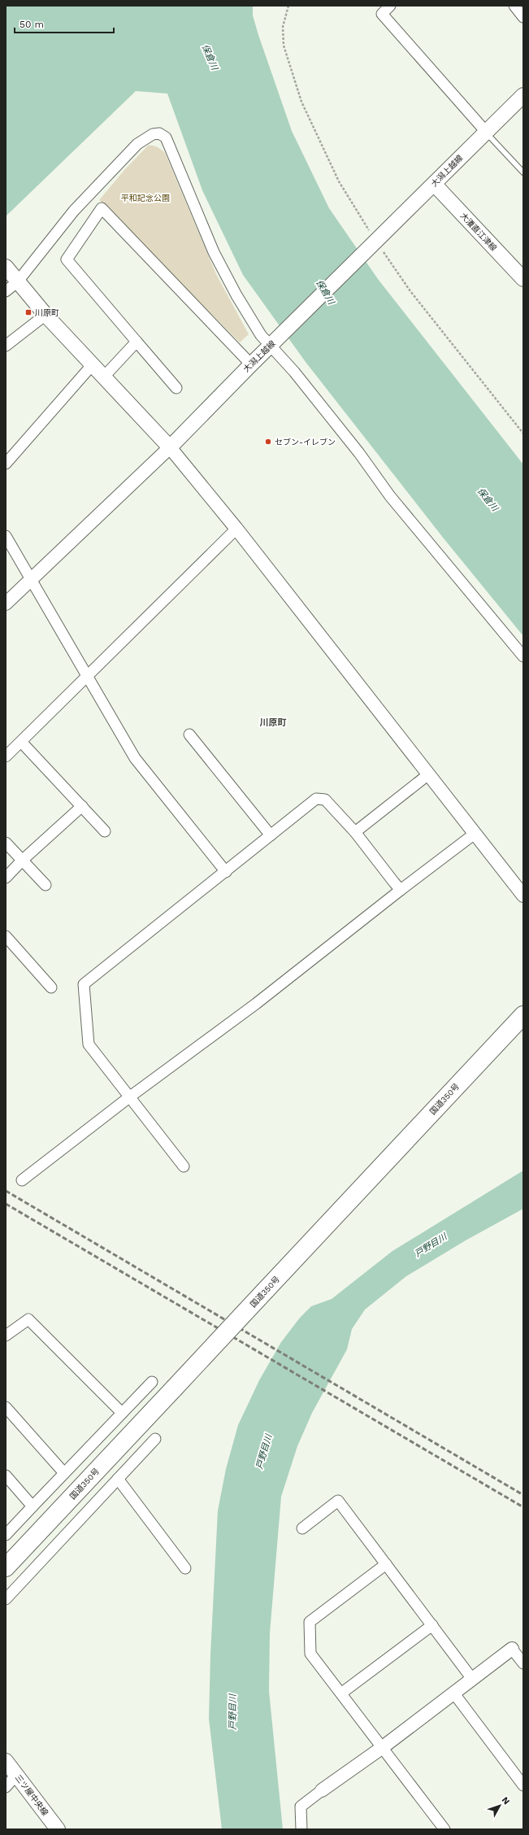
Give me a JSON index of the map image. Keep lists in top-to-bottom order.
{
  "streets": {
    "highway": ["国道350号"],
    "main road": ["大潟上越線", "大瀁直江津線", "三ツ屋中央線"]
  },
  "crossings": [
    ["大潟上越線", "大瀁直江津線"]
  ],
  "districts": ["川原町"],
  "water": ["保倉川", "戸野目川"],
  "parks": ["平和記念公園"],
  "places": {
    "transit": ["川原町"],
    "other": ["セブン-イレブン"]
  },
  "scale_bar": "50 m",
  "north": "top right"
}
